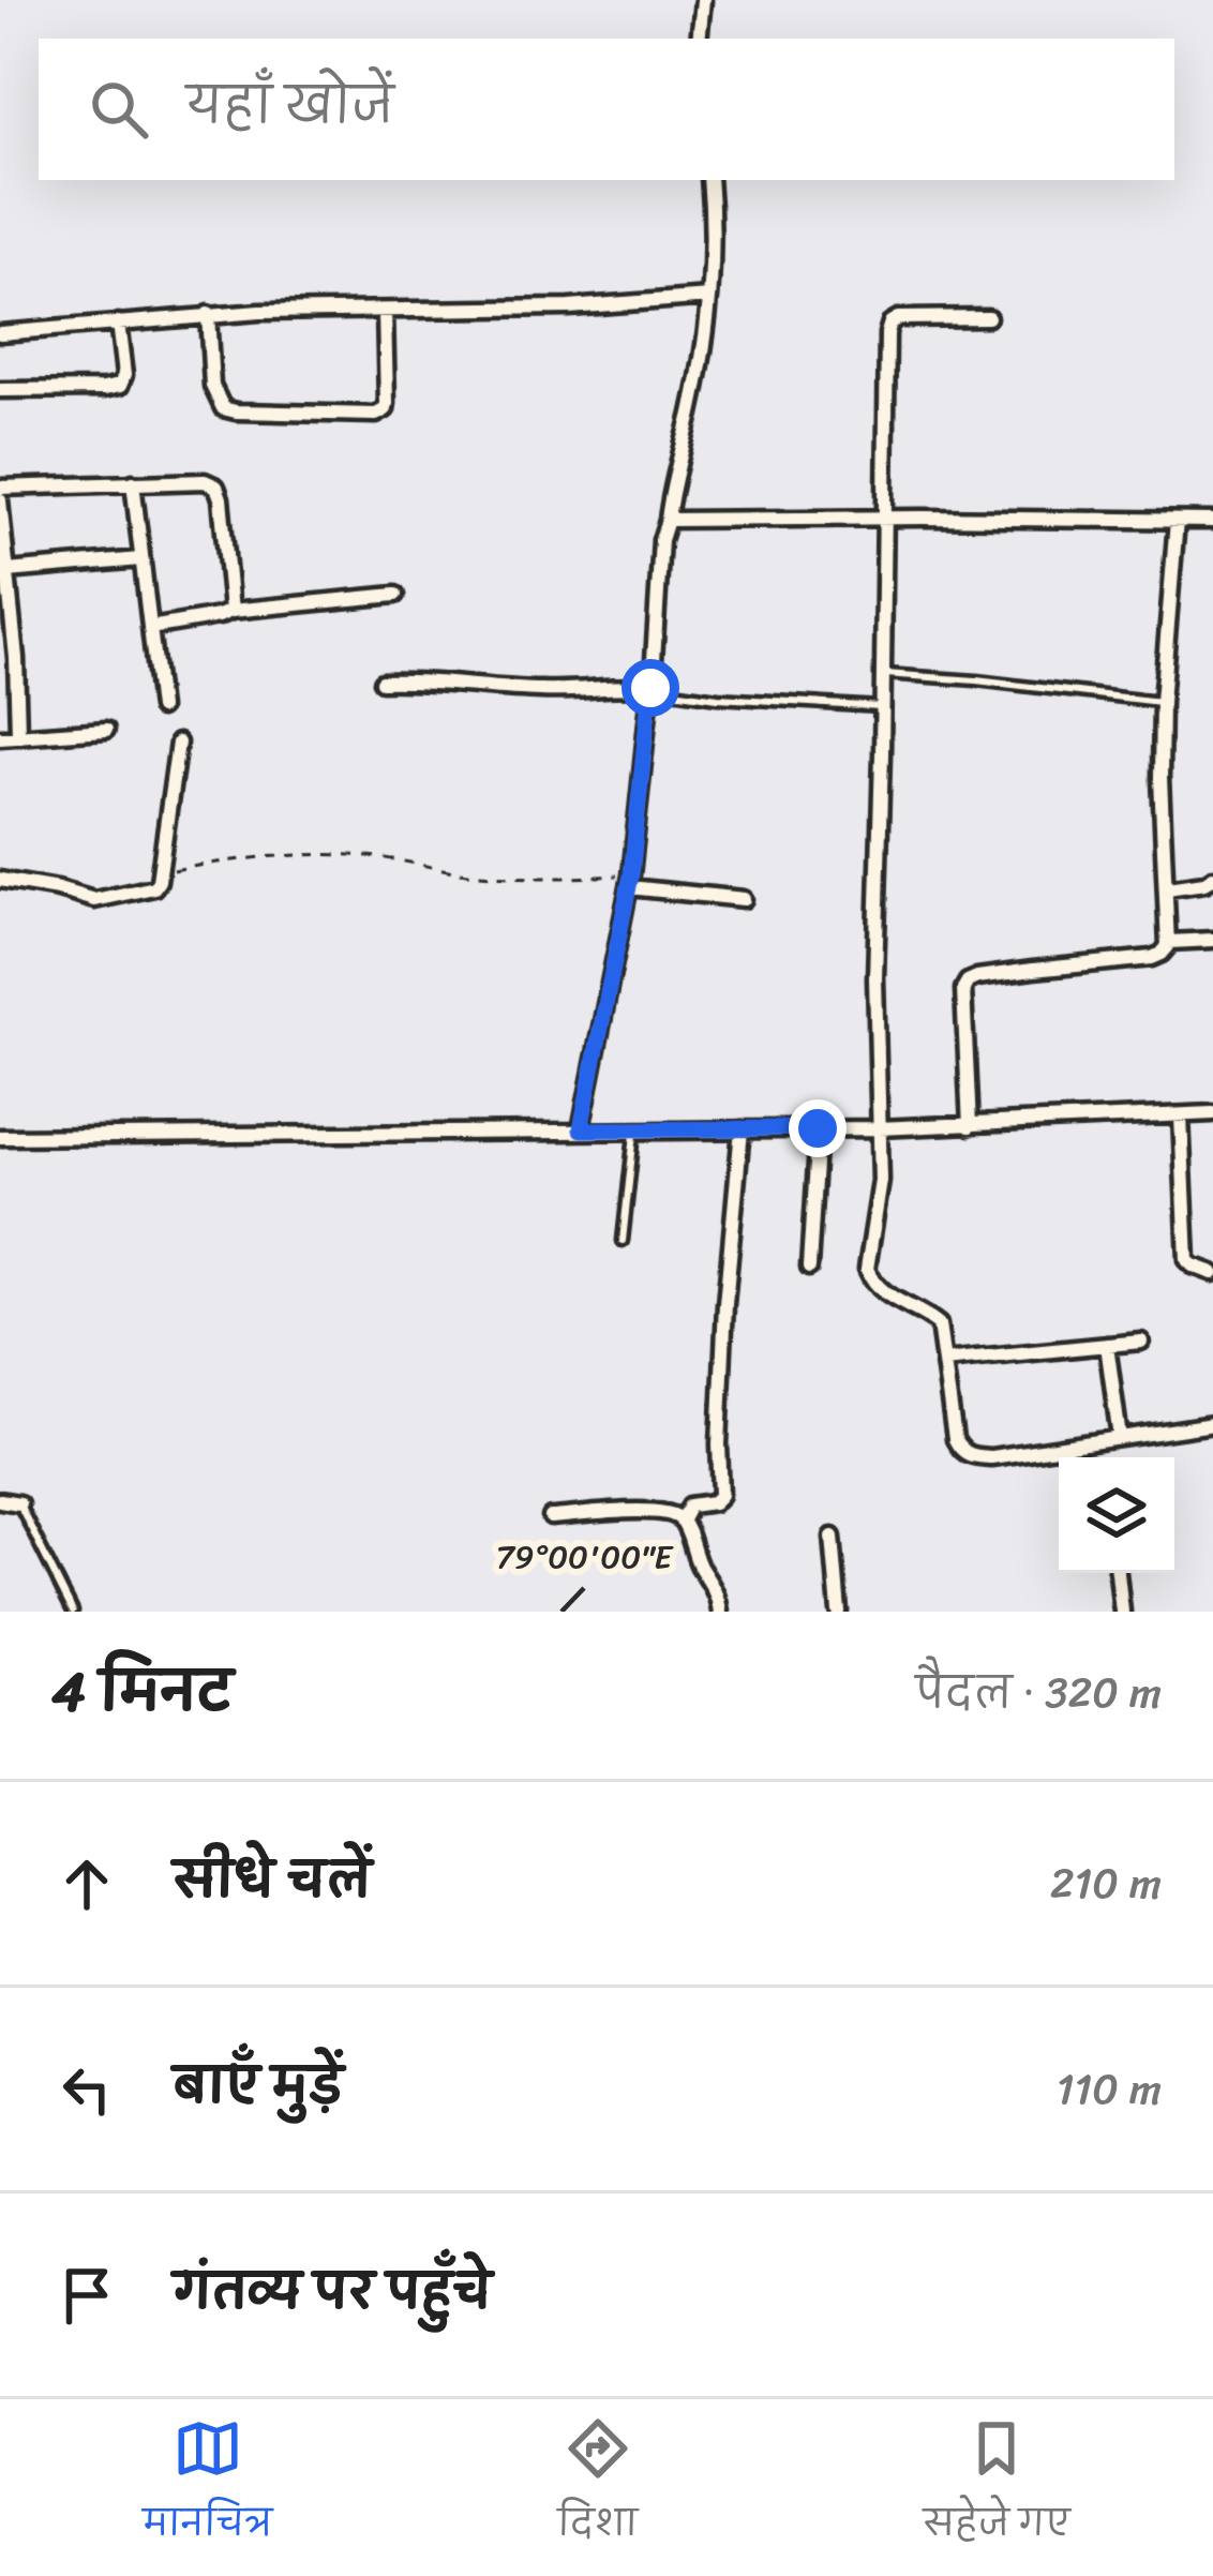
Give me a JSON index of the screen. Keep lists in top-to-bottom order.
{
  "page": {
    "search": "यहाँ खोजें",
    "heading": ["4 मिनट", "पैदल · 320 m"],
    "list": [
      ["सीधे चलें", "210 m"],
      ["बाएँ मुड़ें", "110 m"],
      "गंतव्य पर पहुँचे"
    ],
    "nav": ["मानचित्र", "दिशा", "सहेजे गए"]
  },
  "coordinates": ["79°00'00\"E"]
}
